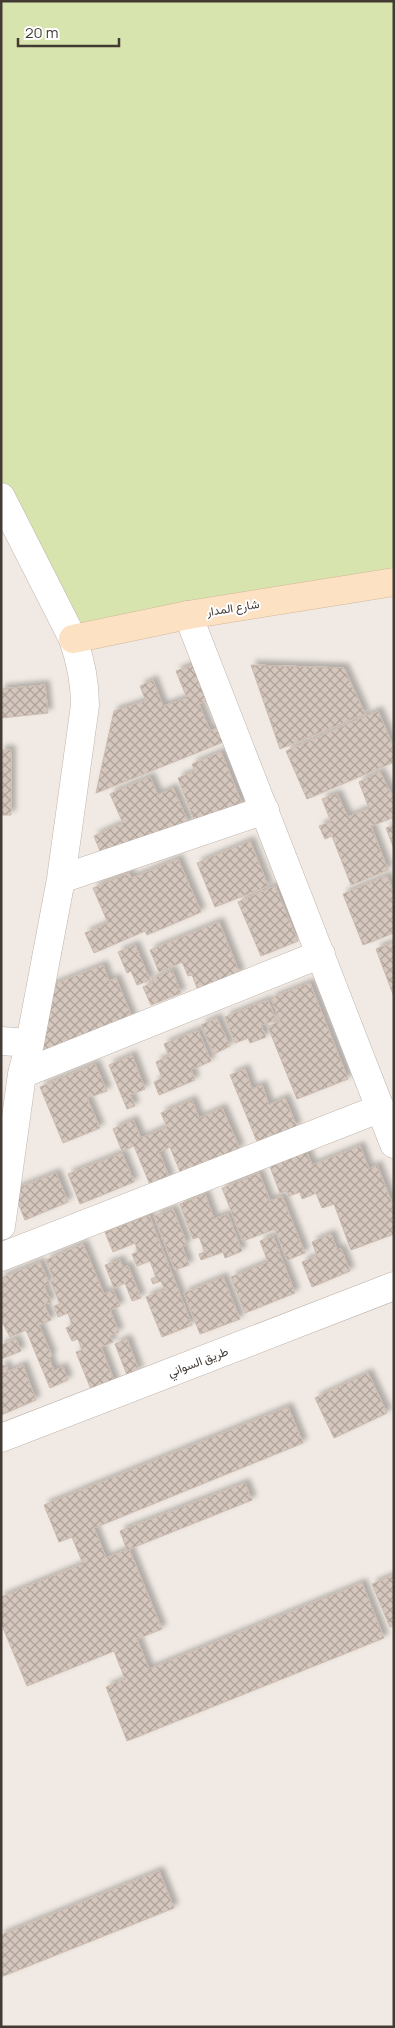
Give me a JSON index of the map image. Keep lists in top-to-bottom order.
{
  "streets": {
    "street": ["شارع المدار", "طريق السواني"]
  },
  "scale_bar": "20 m"
}
